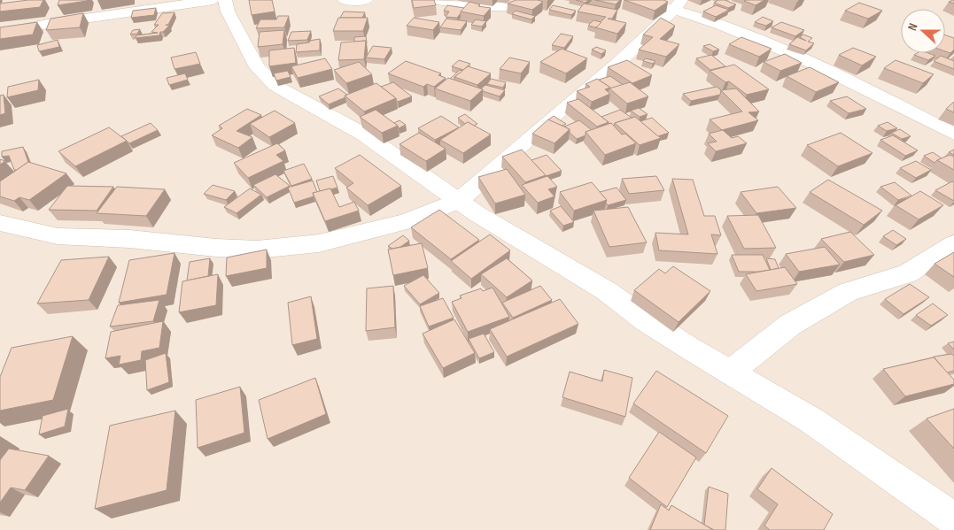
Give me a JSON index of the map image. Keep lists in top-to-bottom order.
{
  "north": "left"
}
